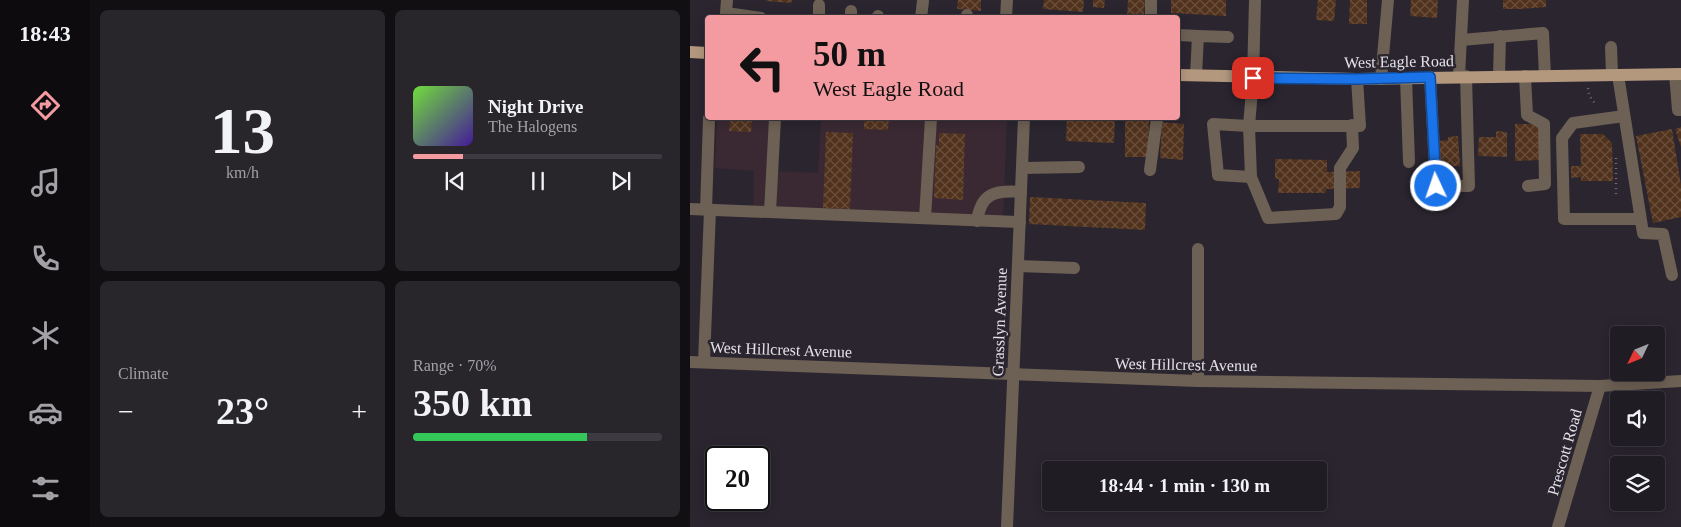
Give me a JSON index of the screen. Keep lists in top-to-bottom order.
{
  "streets": {
    "main road": ["West Eagle Road"],
    "street": ["Grasslyn Avenue", "West Hillcrest Avenue", "Prescott Road"]
  },
  "crossings": [
    ["Grasslyn Avenue", "West Hillcrest Avenue"],
    ["West Hillcrest Avenue", "Prescott Road"]
  ],
  "north": "bottom left",
  "page": {
    "tabs": "18:43",
    "tile": [
      ["13", "km/h"],
      "Climate",
      ["Range · 70%", "350 km"]
    ],
    "turn": ["50 m", "West Eagle Road"],
    "song": ["Night Drive", "The Halogens"],
    "heat": ["−", "23°", "+"],
    "limit": "20",
    "trip": "18:44 · 1 min · 130 m"
  }
}
